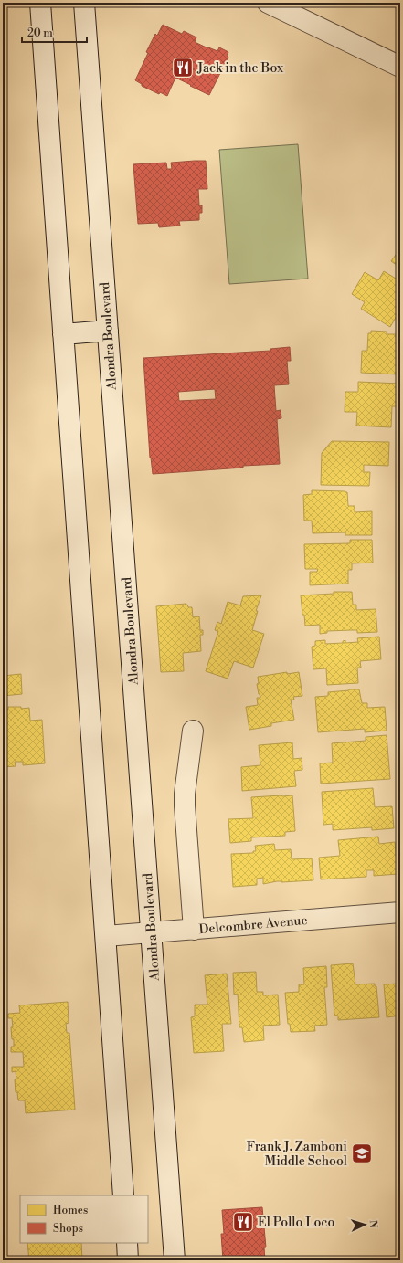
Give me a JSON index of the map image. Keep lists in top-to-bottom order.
{
  "streets": {
    "main road": ["Alondra Boulevard", "Delcombre Avenue"]
  },
  "crossings": [
    ["Alondra Boulevard", "Delcombre Avenue"]
  ],
  "places": {
    "restaurant": ["Jack in the Box", "El Pollo Loco"],
    "school or university": ["Frank J. Zamboni Middle School"]
  },
  "legend": ["Homes", "Shops"],
  "scale_bar": "20 m",
  "north": "right"
}
